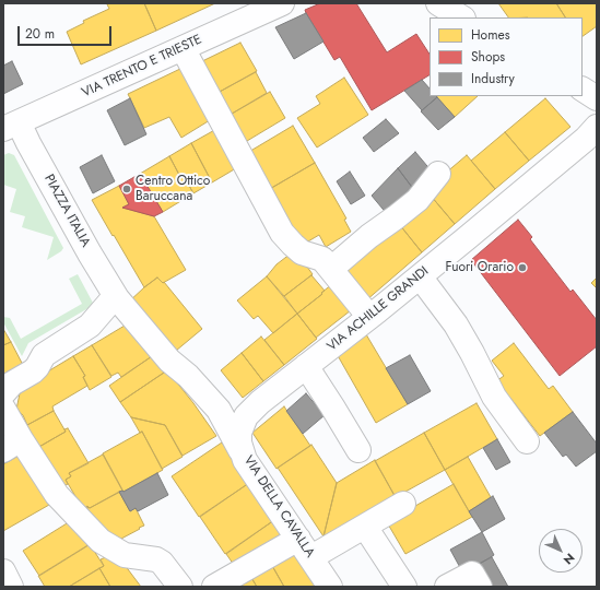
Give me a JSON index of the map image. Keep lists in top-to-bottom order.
{
  "streets": {
    "street": [
      "VIA TRENTO E TRIESTE",
      "PIAZZA ITALIA",
      "VIA ACHILLE GRANDI",
      "VIA DELLA CAVALLA"
    ]
  },
  "crossings": [
    ["VIA TRENTO E TRIESTE", "PIAZZA ITALIA"],
    ["PIAZZA ITALIA", "VIA DELLA CAVALLA"],
    ["VIA ACHILLE GRANDI", "VIA DELLA CAVALLA"]
  ],
  "places": ["Centro Ottico Baruccana", "Fuori Orario"],
  "legend": ["Homes", "Shops", "Industry"],
  "scale_bar": "20 m",
  "north": "bottom right"
}
